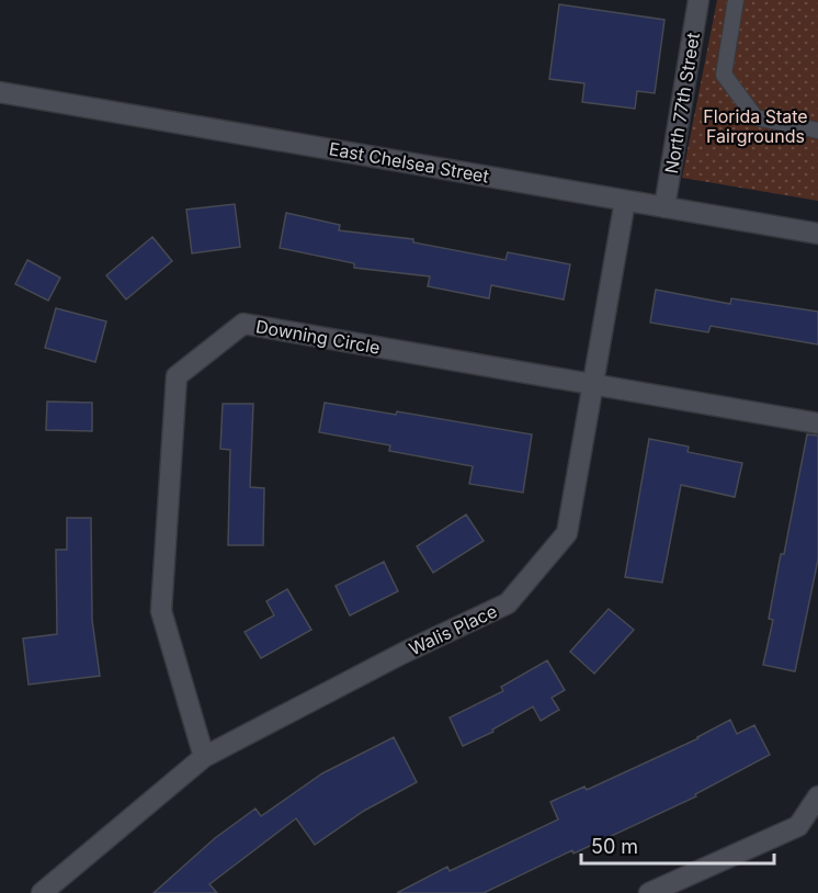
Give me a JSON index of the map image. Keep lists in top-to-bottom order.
{
  "streets": {
    "street": [
      "North 77th Street",
      "East Chelsea Street",
      "Downing Circle",
      "Walis Place"
    ]
  },
  "crossings": [
    ["North 77th Street", "East Chelsea Street"],
    ["East Chelsea Street", "Walis Place"],
    ["Downing Circle", "Walis Place"]
  ],
  "parks": ["Florida State Fairgrounds"],
  "scale_bar": "50 m"
}
